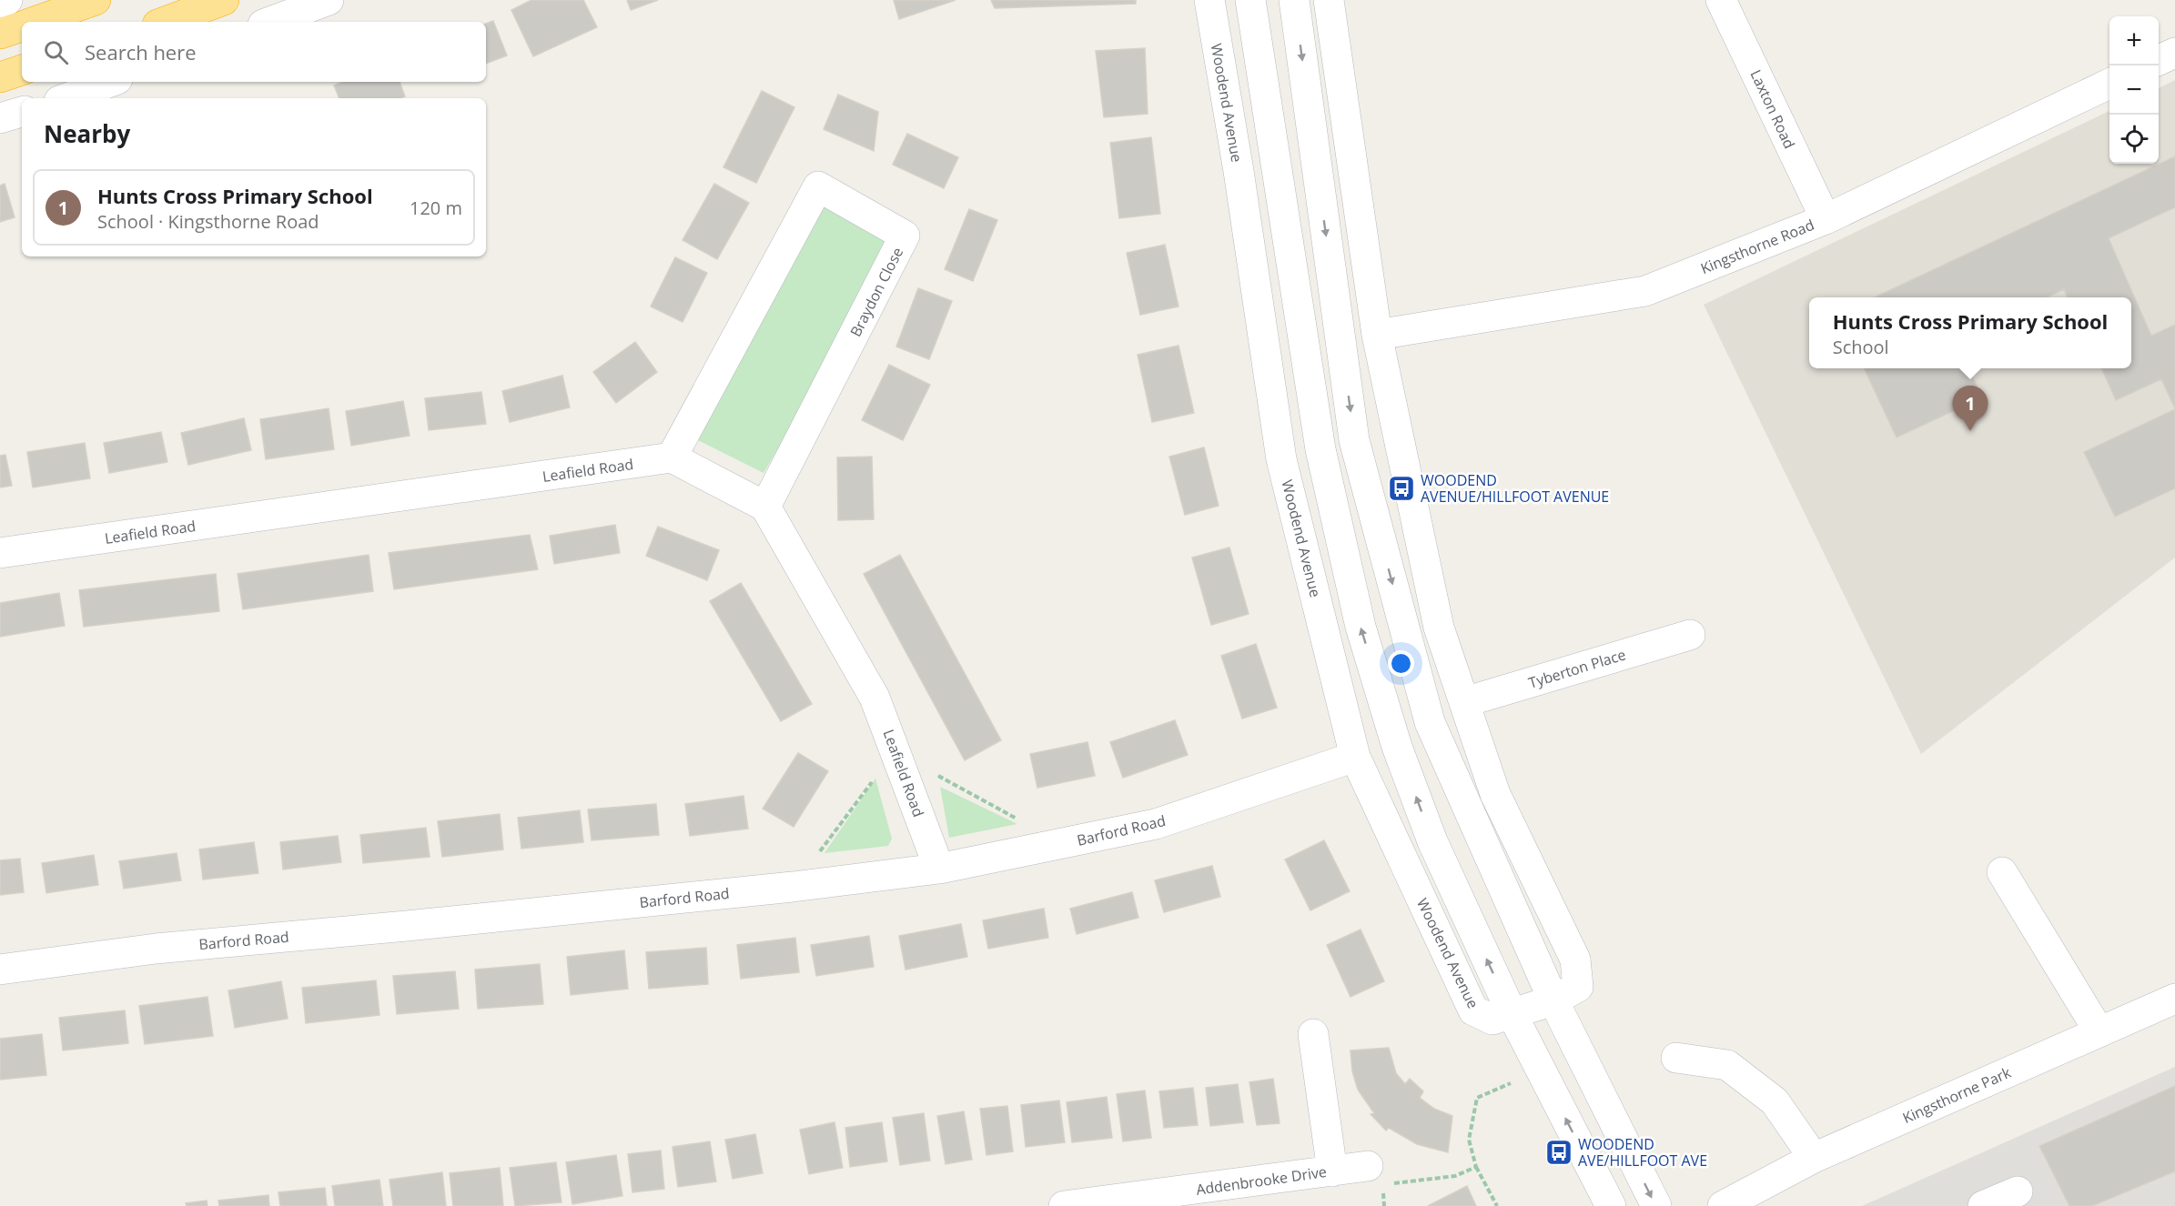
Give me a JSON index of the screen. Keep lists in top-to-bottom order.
{
  "streets": {
    "street": [
      "Woodend Avenue",
      "Laxton Road",
      "Kingsthorne Road",
      "Braydon Close",
      "Leafield Road",
      "Tyberton Place",
      "Barford Road",
      "Kingsthorne Park",
      "Addenbrooke Drive"
    ]
  },
  "crossings": [
    ["Woodend Avenue", "Barford Road"],
    ["Laxton Road", "Kingsthorne Road"],
    ["Braydon Close", "Leafield Road"],
    ["Leafield Road", "Barford Road"]
  ],
  "places": {
    "bus stop": ["WOODEND AVENUE/HILLFOOT AVENUE", "WOODEND AVE/HILLFOOT AVE"]
  },
  "page": {
    "map_buttons": ["+", "−"],
    "search": "Search here",
    "heading": "Nearby",
    "list": [
      {
        "mark": "1",
        "name": "Hunts Cross Primary School",
        "note": "School · Kingsthorne Road",
        "value": "120 m"
      }
    ],
    "popup": ["Hunts Cross Primary School", "School"],
    "pins": "1"
  }
}
